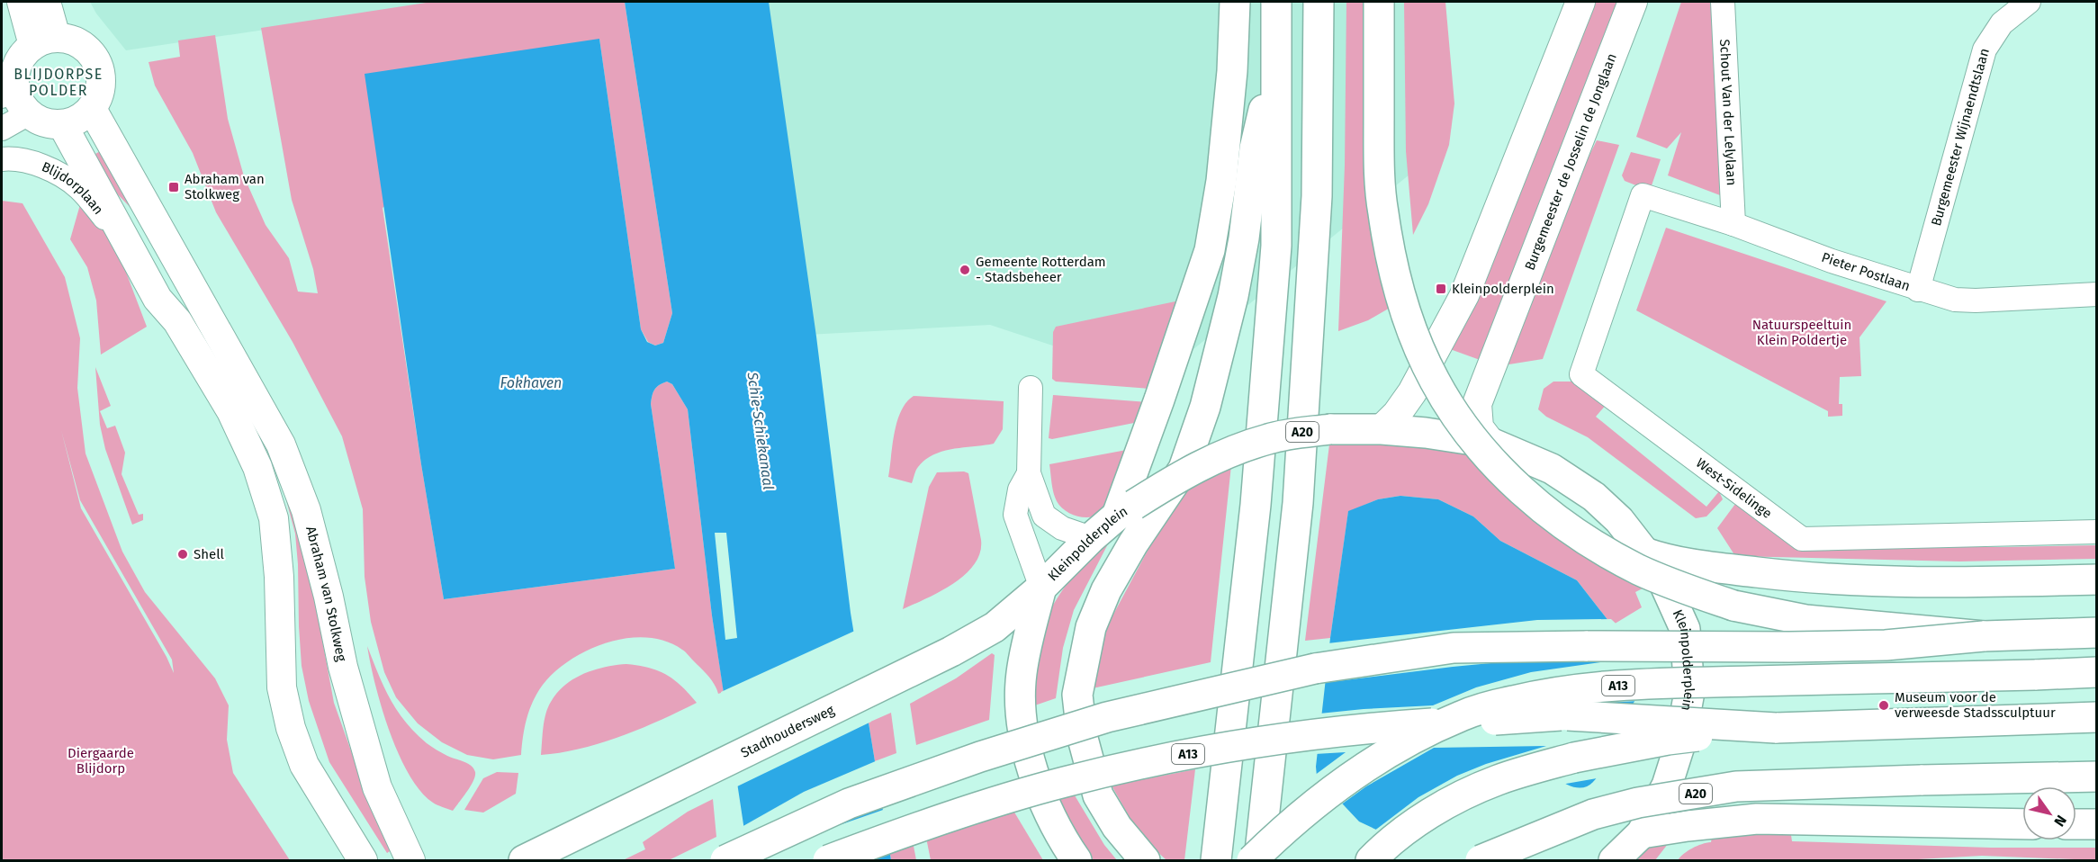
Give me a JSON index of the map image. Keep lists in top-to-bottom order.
{
  "streets": {
    "main road": [
      "A20",
      "Kleinpolderplein",
      "A13",
      "Stadhoudersweg"
    ],
    "street": [
      "Schout Van der Lelylaan",
      "Burgemeester Wijnaendtslaan",
      "Burgemeester de Josselin de Jonglaan",
      "Blijdorplaan",
      "Pieter Postlaan",
      "West-Sidelinge",
      "Abraham van Stolkweg"
    ]
  },
  "crossings": [
    ["Schout Van der Lelylaan", "Pieter Postlaan"],
    ["Burgemeester Wijnaendtslaan", "Pieter Postlaan"],
    ["Burgemeester de Josselin de Jonglaan", "Kleinpolderplein"],
    ["Pieter Postlaan", "West-Sidelinge"],
    ["Kleinpolderplein", "Stadhoudersweg"]
  ],
  "districts": ["BLIJDORPSE POLDER"],
  "water": ["Fokhaven", "Schie-Schiekanaal"],
  "parks": ["Natuurspeeltuin Klein Poldertje", "Diergaarde Blijdorp"],
  "places": {
    "transit": ["Abraham van Stolkweg", "Kleinpolderplein"],
    "other": ["Gemeente Rotterdam - Stadsbeheer", "Shell", "Museum voor de verweesde Stadssculptuur"]
  },
  "north": "bottom right"
}
